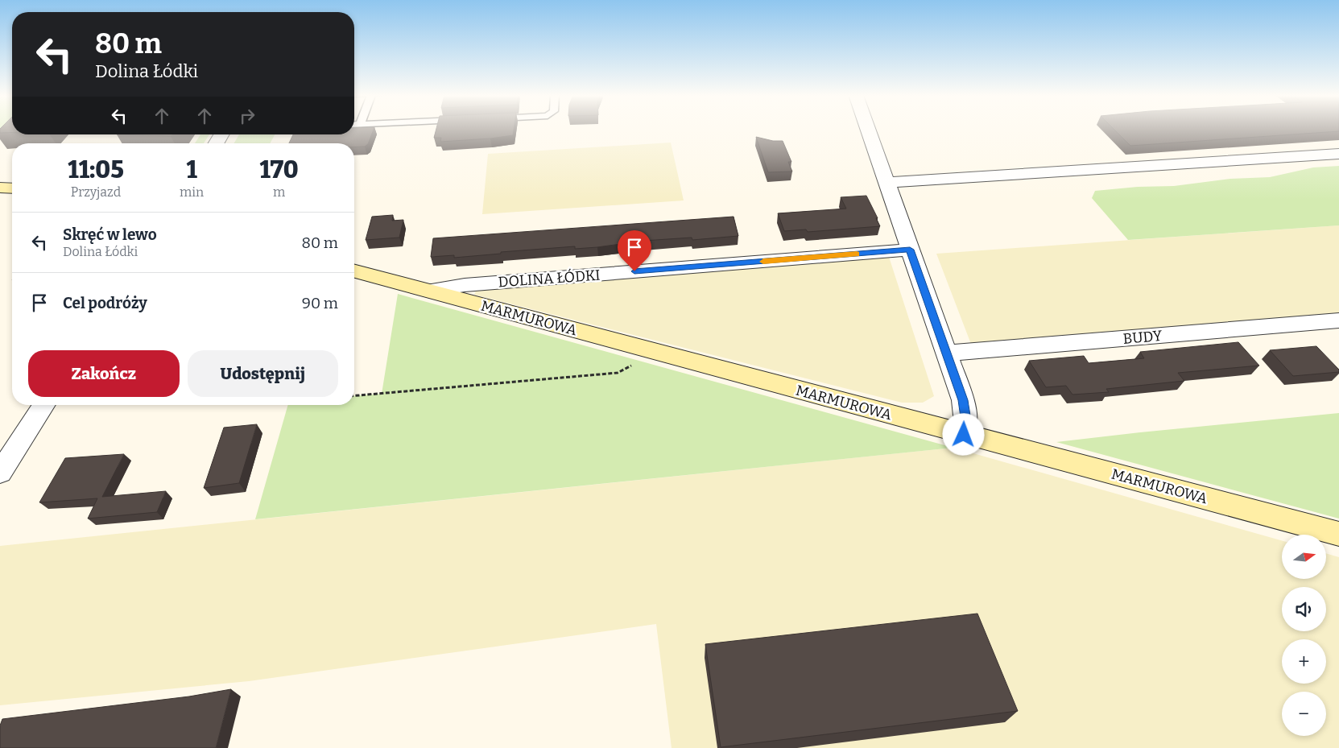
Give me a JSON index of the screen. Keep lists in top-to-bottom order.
{
  "streets": {
    "street": ["DOLINA ŁÓDKI", "MARMUROWA", "BUDY"]
  },
  "crossings": [
    ["DOLINA ŁÓDKI", "MARMUROWA"]
  ],
  "north": "right",
  "page": {
    "turn": ["80 m", "Dolina Łódki"],
    "eta": [
      "11:05",
      "Przyjazd",
      "1",
      "min",
      "170",
      "m"
    ],
    "list": [
      {
        "name": "Skręć w lewo",
        "note": "Dolina Łódki",
        "value": "80 m"
      },
      {
        "name": "Cel podróży",
        "value": "90 m"
      }
    ],
    "buttons": ["Zakończ", "Udostępnij"],
    "map_buttons": ["+", "−"]
  }
}
